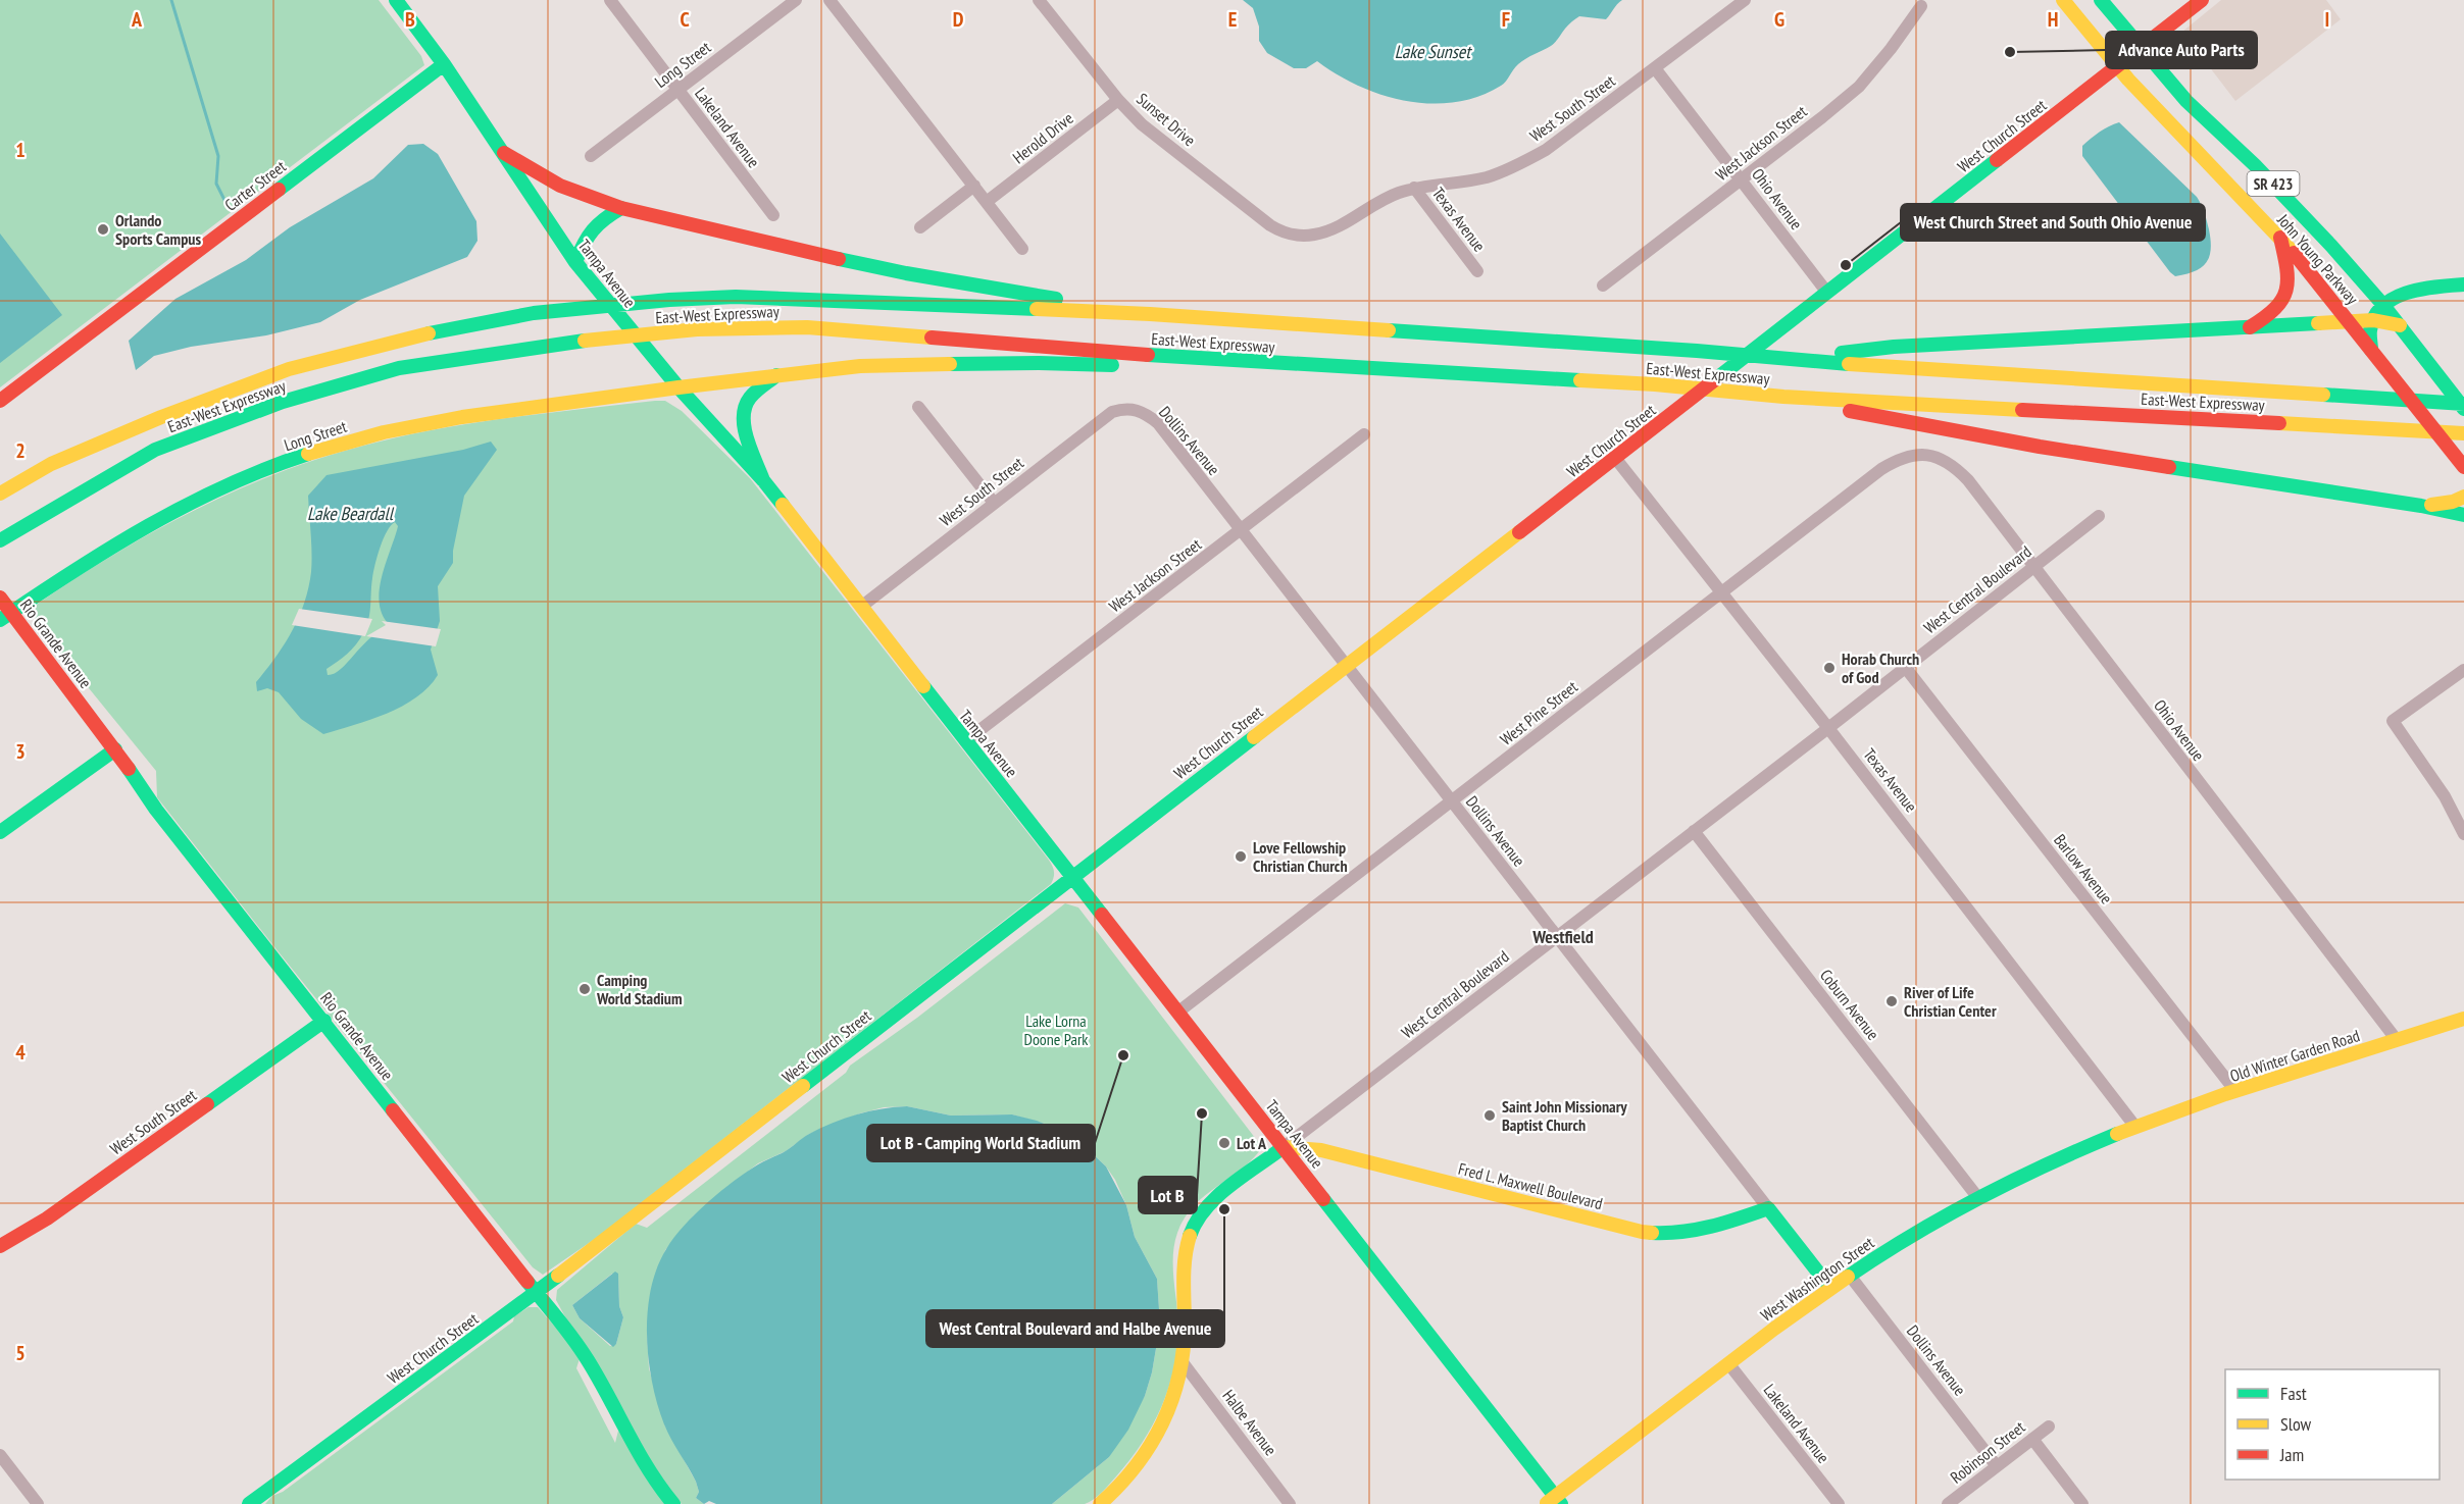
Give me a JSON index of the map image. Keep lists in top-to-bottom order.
{
  "streets": {
    "main road": [
      "Long Street",
      "West South Street",
      "West Church Street",
      "SR 423",
      "Carter Street",
      "John Young Parkway",
      "Tampa Avenue",
      "East-West Expressway",
      "Dollins Avenue",
      "West Central Boulevard",
      "Rio Grande Avenue",
      "Old Winter Garden Road",
      "Fred L. Maxwell Boulevard",
      "West Washington Street"
    ],
    "street": [
      "Sunset Drive",
      "Lakeland Avenue",
      "Herold Drive",
      "West Jackson Street",
      "Ohio Avenue",
      "Texas Avenue",
      "West Pine Street",
      "Barlow Avenue",
      "Coburn Avenue",
      "Halbe Avenue",
      "Robinson Street"
    ]
  },
  "crossings": [
    ["Long Street", "Lakeland Avenue"],
    ["Long Street", "Tampa Avenue"],
    ["Long Street", "East-West Expressway"],
    ["Long Street", "Rio Grande Avenue"],
    ["West South Street", "Sunset Drive"],
    ["West South Street", "Ohio Avenue"],
    ["West South Street", "Texas Avenue"],
    ["West South Street", "Tampa Avenue"],
    ["West South Street", "Dollins Avenue"],
    ["West South Street", "Rio Grande Avenue"],
    ["Sunset Drive", "Herold Drive"],
    ["Lakeland Avenue", "West Washington Street"],
    ["West Church Street", "Ohio Avenue"],
    ["West Church Street", "Texas Avenue"],
    ["West Church Street", "John Young Parkway"],
    ["West Church Street", "Tampa Avenue"],
    ["West Church Street", "Dollins Avenue"],
    ["West Church Street", "Rio Grande Avenue"],
    ["West Jackson Street", "Ohio Avenue"],
    ["West Jackson Street", "Tampa Avenue"],
    ["West Jackson Street", "Dollins Avenue"],
    ["Carter Street", "Tampa Avenue"],
    ["Ohio Avenue", "West Central Boulevard"],
    ["Ohio Avenue", "West Pine Street"],
    ["Ohio Avenue", "Old Winter Garden Road"],
    ["Texas Avenue", "West Central Boulevard"],
    ["Texas Avenue", "West Pine Street"],
    ["Texas Avenue", "Old Winter Garden Road"],
    ["Texas Avenue", "West Washington Street"],
    ["Tampa Avenue", "West Central Boulevard"],
    ["Tampa Avenue", "West Pine Street"],
    ["Tampa Avenue", "Fred L. Maxwell Boulevard"],
    ["Tampa Avenue", "West Washington Street"],
    ["Dollins Avenue", "West Central Boulevard"],
    ["Dollins Avenue", "West Pine Street"],
    ["Dollins Avenue", "Fred L. Maxwell Boulevard"],
    ["Dollins Avenue", "West Washington Street"],
    ["Dollins Avenue", "Robinson Street"],
    ["West Central Boulevard", "Barlow Avenue"],
    ["West Central Boulevard", "Coburn Avenue"],
    ["West Central Boulevard", "Fred L. Maxwell Boulevard"],
    ["West Central Boulevard", "Halbe Avenue"],
    ["Barlow Avenue", "Old Winter Garden Road"],
    ["Coburn Avenue", "West Washington Street"],
    ["Old Winter Garden Road", "West Washington Street"]
  ],
  "districts": ["Westfield"],
  "water": ["Lake Sunset", "Lake Beardall"],
  "parks": ["Lake Lorna Doone Park"],
  "places": [
    "Advance Auto Parts",
    "Orlando Sports Campus",
    "West Church Street and South Ohio Avenue",
    "Horab Church of God",
    "Love Fellowship Christian Church",
    "Camping World Stadium",
    "River of Life Christian Center",
    "Lot B - Camping World Stadium",
    "Lot B",
    "Saint John Missionary Baptist Church",
    "Lot A",
    "West Central Boulevard and Halbe Avenue"
  ],
  "legend": ["Fast", "Slow", "Jam"],
  "grid": {
    "columns": [
      "A",
      "B",
      "C",
      "D",
      "E",
      "F",
      "G",
      "H",
      "I"
    ],
    "rows": [
      "1",
      "2",
      "3",
      "4",
      "5"
    ]
  }
}
